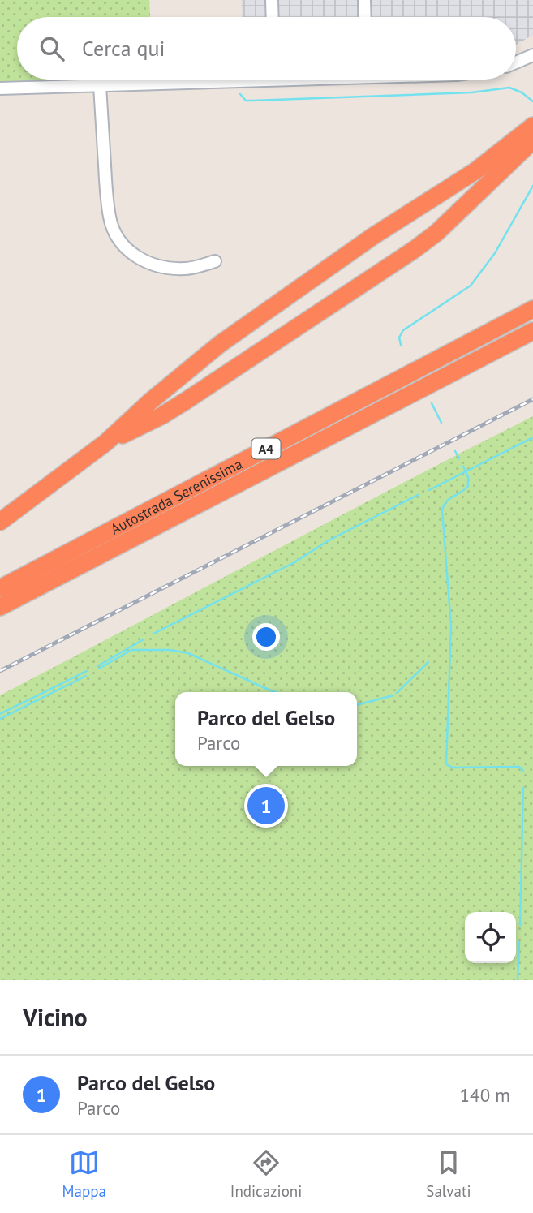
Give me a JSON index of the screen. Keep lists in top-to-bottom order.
{
  "streets": {
    "highway": ["A4", "Autostrada Serenissima"]
  },
  "page": {
    "search": "Cerca qui",
    "popup": ["Parco del Gelso", "Parco"],
    "pins": "1",
    "heading": "Vicino",
    "list": [
      {
        "mark": "1",
        "name": "Parco del Gelso",
        "note": "Parco",
        "value": "140 m"
      }
    ],
    "nav": ["Mappa", "Indicazioni", "Salvati"]
  }
}
